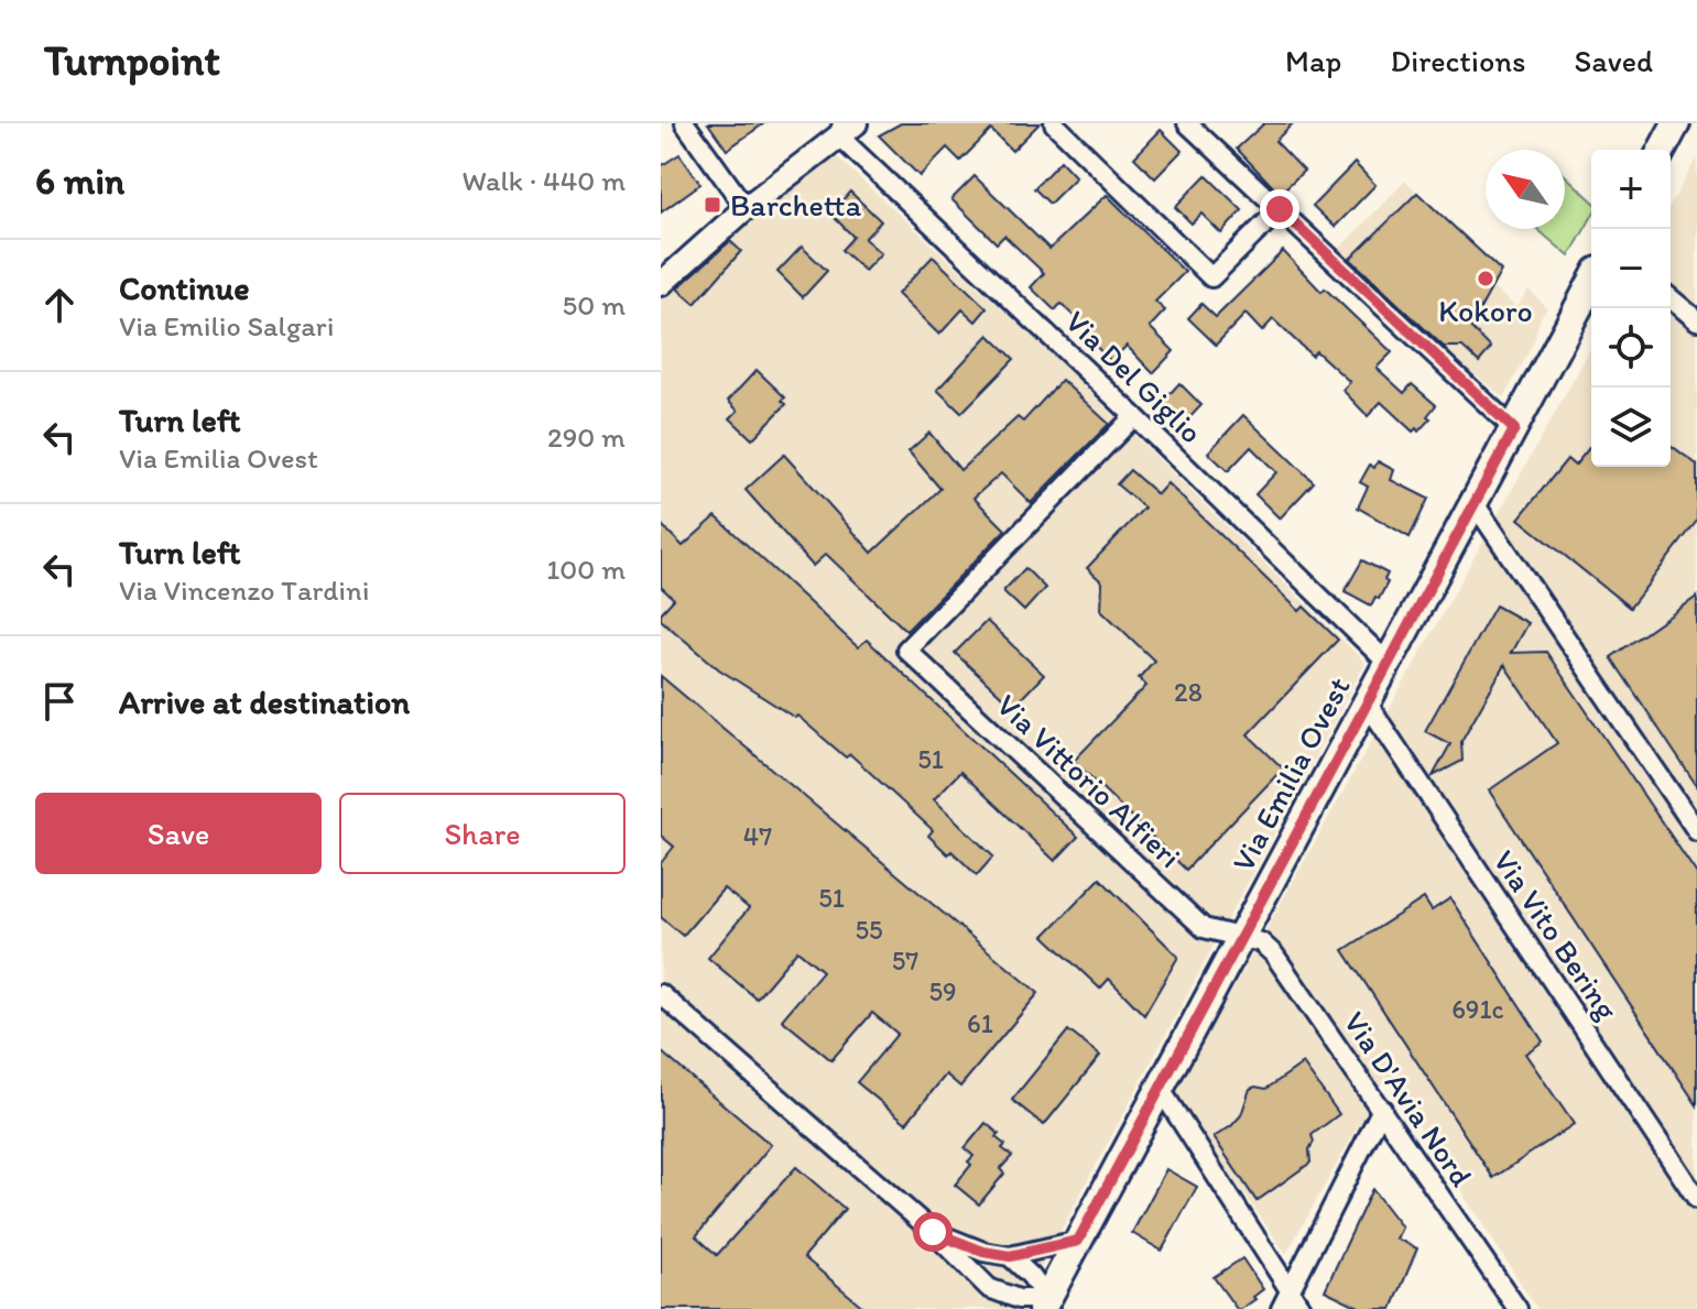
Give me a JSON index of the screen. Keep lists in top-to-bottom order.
{
  "streets": {
    "main road": ["Via Emilia Ovest"],
    "street": [
      "Via Del Giglio",
      "Via Vittorio Alfieri",
      "Via Vito Bering",
      "Via D'Avia Nord"
    ]
  },
  "crossings": [
    ["Via Del Giglio", "Via Emilia Ovest"],
    ["Via Del Giglio", "Via Vittorio Alfieri"],
    ["Via Emilia Ovest", "Via Vittorio Alfieri"],
    ["Via Emilia Ovest", "Via Vito Bering"],
    ["Via Emilia Ovest", "Via D'Avia Nord"],
    ["Via Vittorio Alfieri", "Via D'Avia Nord"]
  ],
  "places": {
    "transit": ["Barchetta"],
    "other": ["Kokoro"]
  },
  "house_numbers": [
    "28",
    "51",
    "47",
    "51",
    "55",
    "57",
    "59",
    "691c",
    "61"
  ],
  "north": "top left",
  "page": {
    "header": "Turnpoint",
    "nav": ["Map", "Directions", "Saved"],
    "heading": ["6 min", "Walk · 440 m"],
    "map_buttons": ["+", "−"],
    "list": [
      ["Continue", "Via Emilio Salgari", "50 m"],
      ["Turn left", "Via Emilia Ovest", "290 m"],
      ["Turn left", "Via Vincenzo Tardini", "100 m"],
      "Arrive at destination"
    ],
    "buttons": ["Save", "Share"]
  }
}
